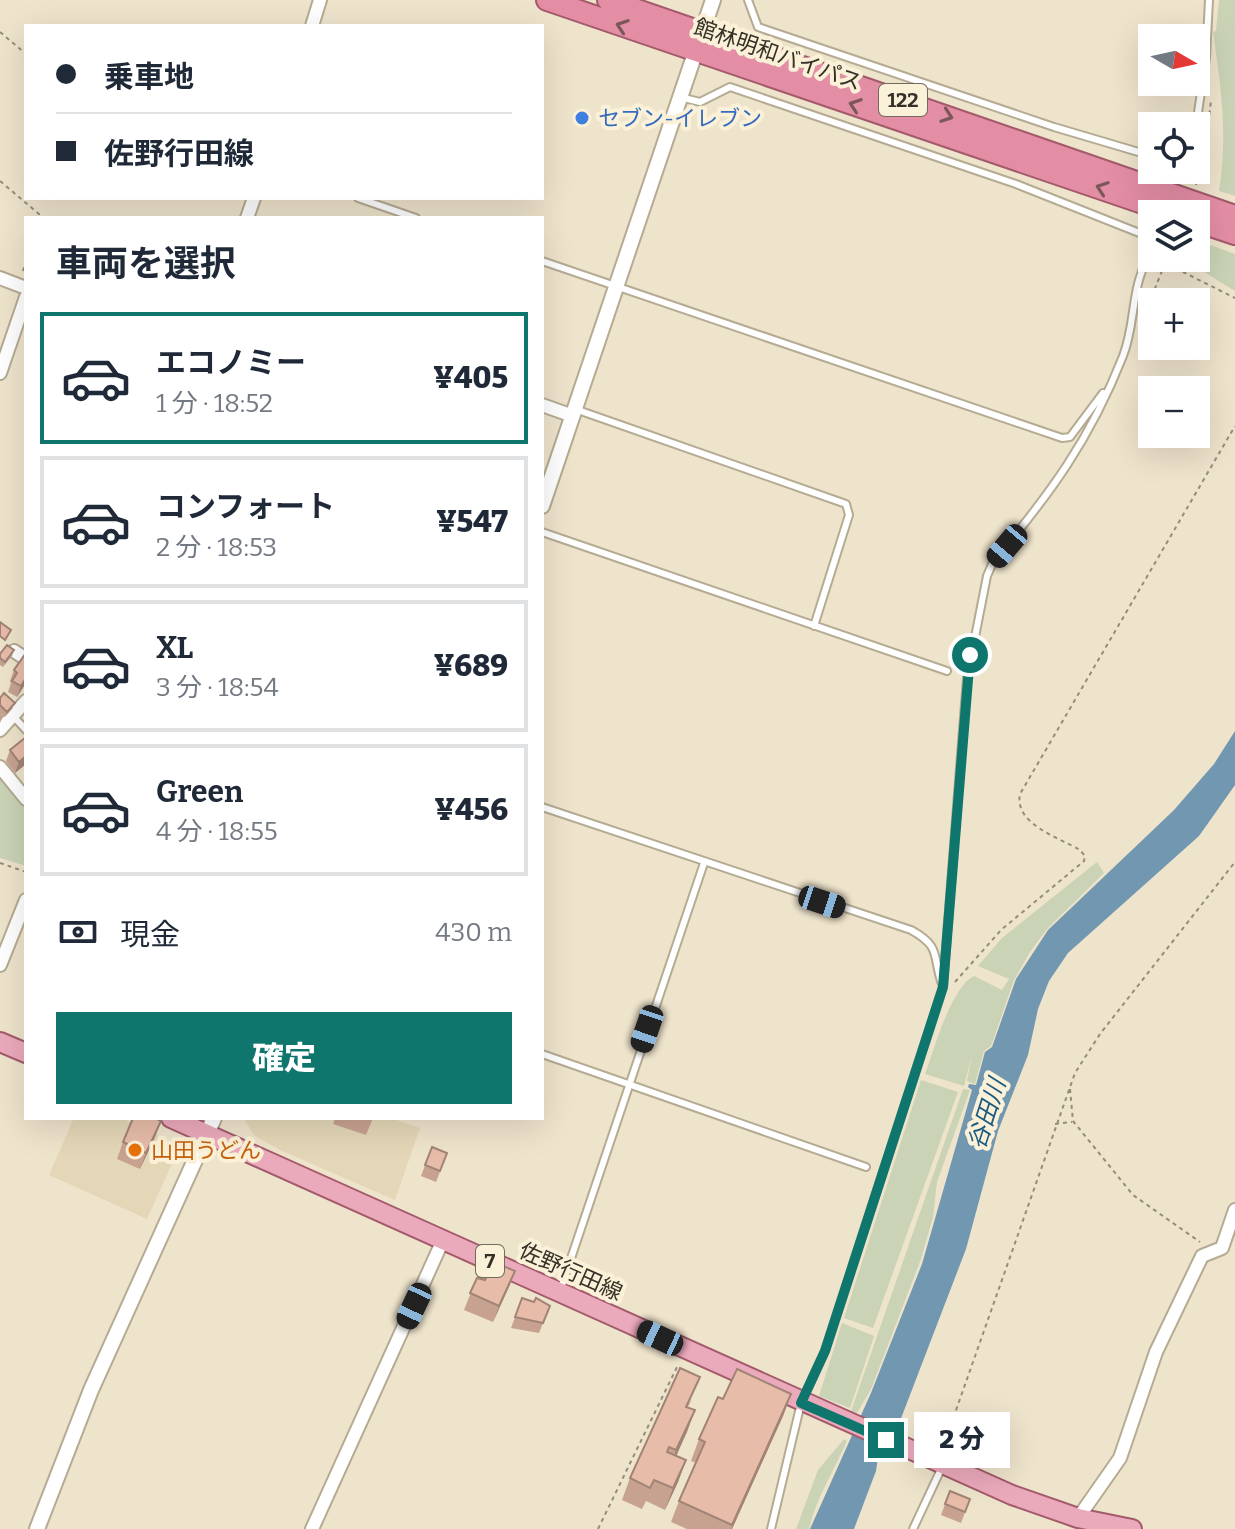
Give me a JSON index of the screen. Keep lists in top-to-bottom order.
{
  "streets": {
    "highway": ["館林明和バイパス", "122"],
    "main road": ["7", "佐野行田線"]
  },
  "water": ["谷田川"],
  "places": ["セブン-イレブン", "山田うどん"],
  "north": "right",
  "page": {
    "map_buttons": ["+", "−"],
    "banner": ["乗車地", "佐野行田線"],
    "heading": "車両を選択",
    "list": [
      {
        "name": "エコノミー",
        "note": "1 分 · 18:52",
        "value": "¥405"
      },
      {
        "name": "コンフォート",
        "note": "2 分 · 18:53",
        "value": "¥547"
      },
      {
        "name": "XL",
        "note": "3 分 · 18:54",
        "value": "¥689"
      },
      {
        "name": "Green",
        "note": "4 分 · 18:55",
        "value": "¥456"
      }
    ],
    "pay": ["現金", "430 m"],
    "buttons": "確定",
    "bubble": "2 分"
  }
}
